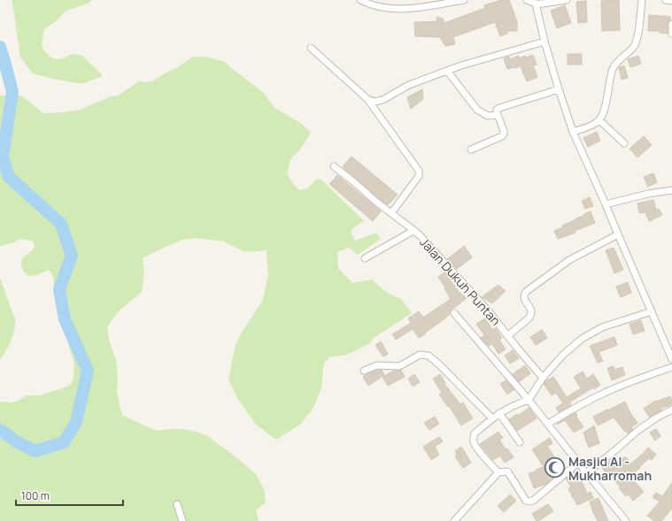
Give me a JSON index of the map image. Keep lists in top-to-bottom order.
{
  "streets": {
    "street": ["Jalan Dukuh Puntan"]
  },
  "places": {
    "mosque": ["Masjid Al - Mukharromah"]
  },
  "scale_bar": "100 m"
}
